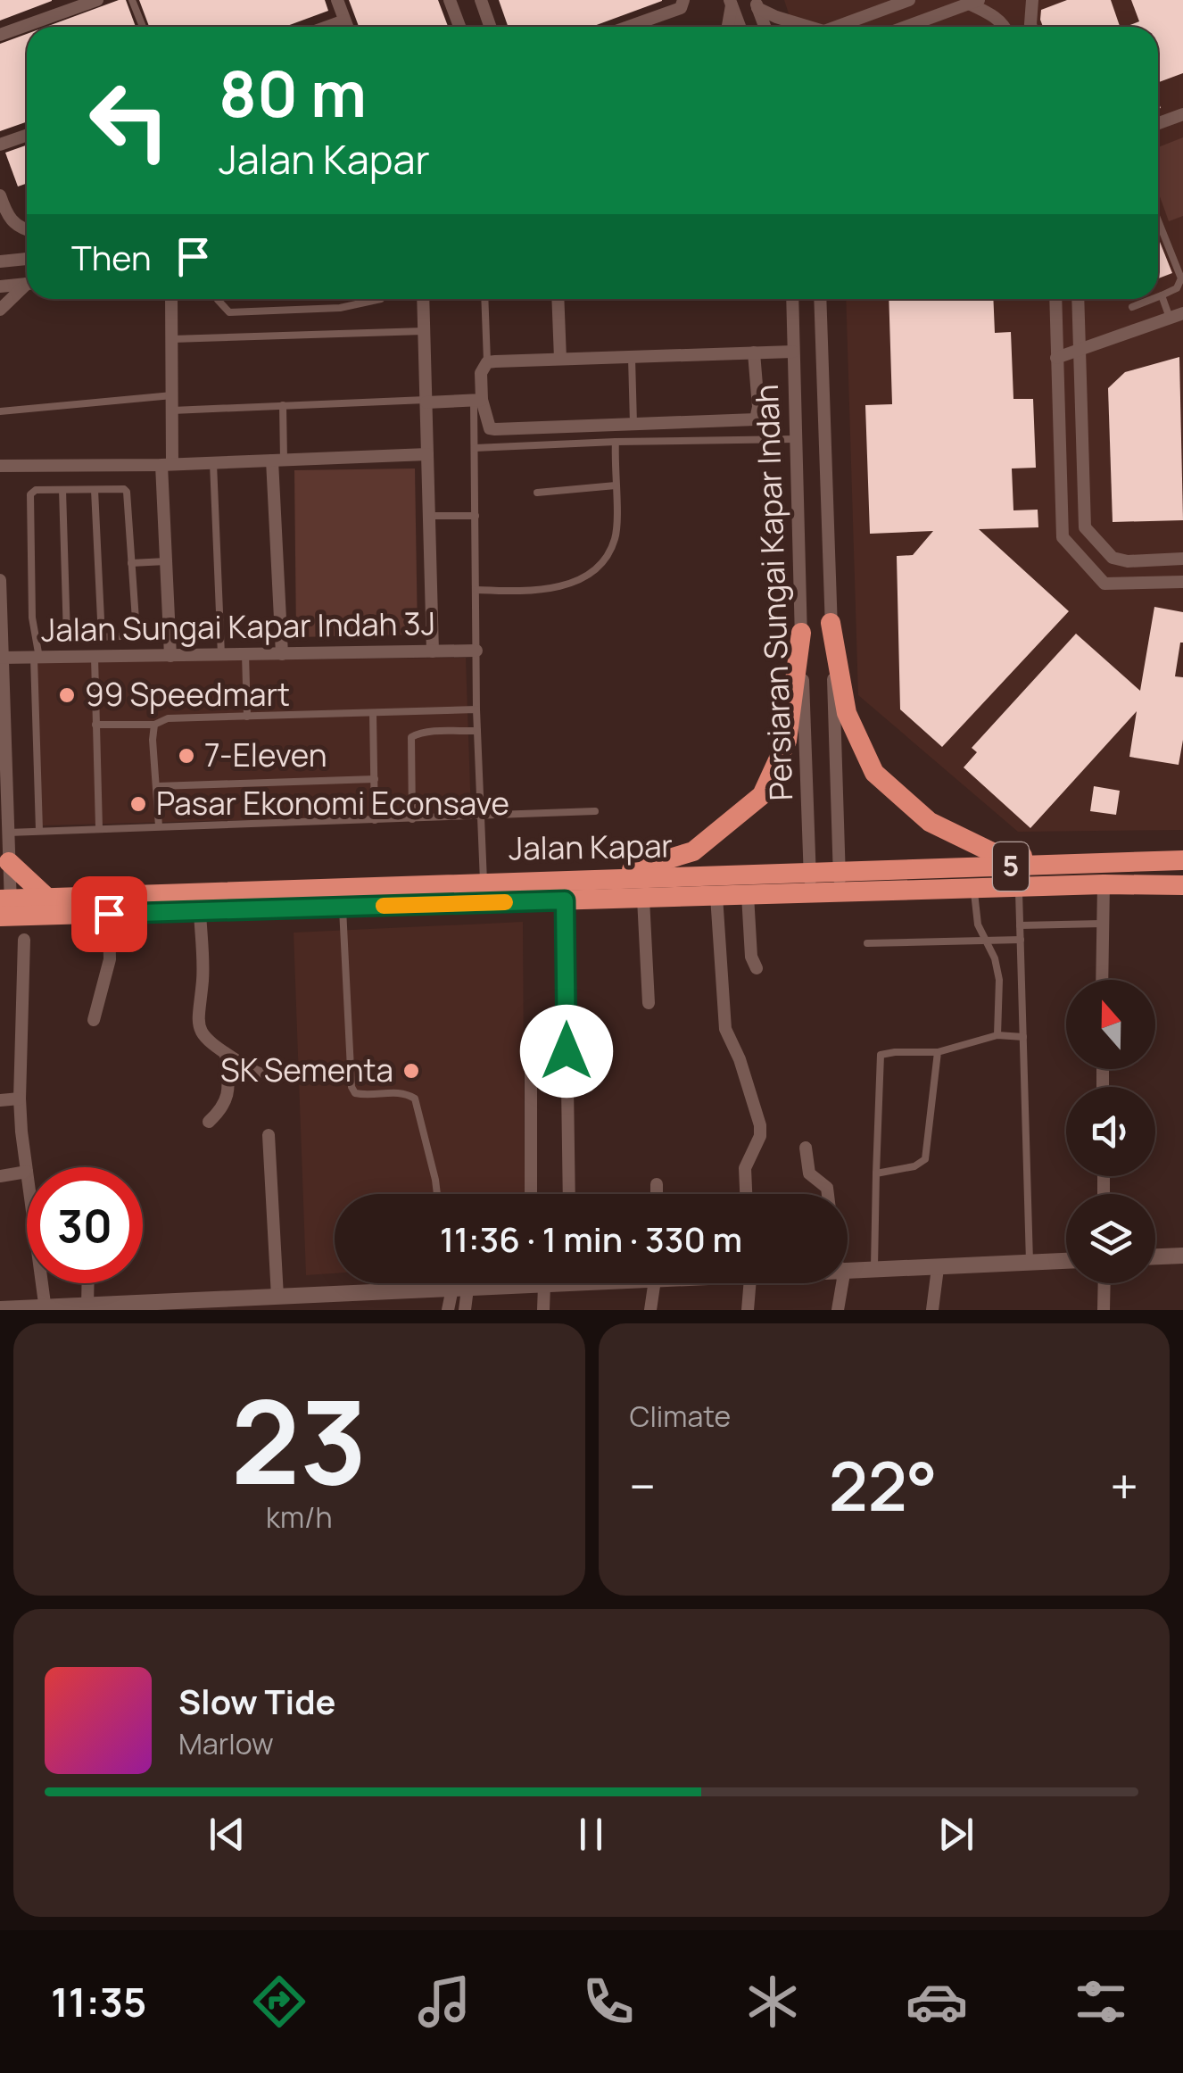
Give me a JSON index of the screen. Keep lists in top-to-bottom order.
{
  "streets": {
    "highway": ["Jalan Kapar", "5"],
    "street": ["Persiaran Sungai Kapar Indah", "Jalan Sungai Kapar Indah 3J"]
  },
  "crossings": [
    ["Persiaran Sungai Kapar Indah", "Jalan Kapar"]
  ],
  "places": [
    "99 Speedmart",
    "7-Eleven",
    "Pasar Ekonomi Econsave",
    "SK Sementa"
  ],
  "north": "top",
  "page": {
    "turn": ["80 m", "Jalan Kapar"],
    "then": "Then",
    "limit": "30",
    "trip": "11:36 · 1 min · 330 m",
    "tile": [
      ["23", "km/h"],
      "Climate"
    ],
    "heat": ["−", "22°", "+"],
    "song": ["Slow Tide", "Marlow"],
    "tabs": "11:35"
  }
}
